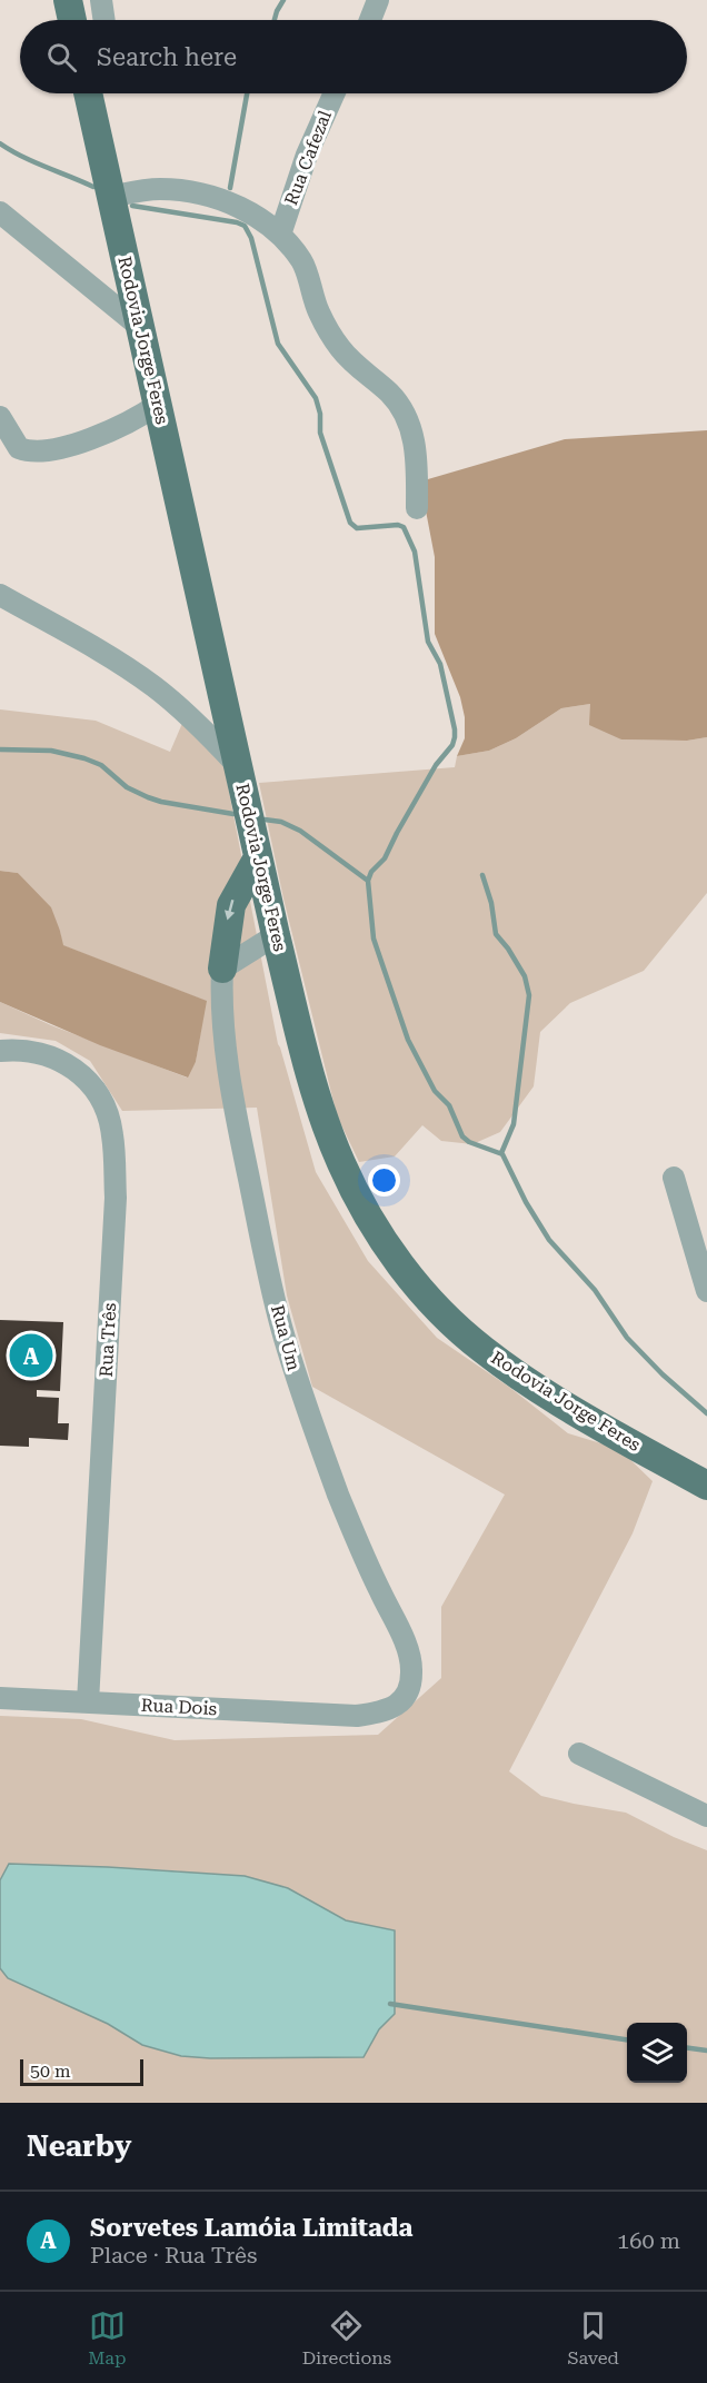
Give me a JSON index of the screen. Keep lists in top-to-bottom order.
{
  "streets": {
    "main road": ["Rodovia Jorge Feres"],
    "street": [
      "Rua Cafezal",
      "Rua Um",
      "Rua Três",
      "Rua Dois"
    ]
  },
  "crossings": [
    ["Rua Cafezal", "Rodovia Jorge Feres"],
    ["Rua Um", "Rua Dois"],
    ["Rua Três", "Rua Dois"]
  ],
  "scale_bar": "50 m",
  "page": {
    "search": "Search here",
    "pins": "A",
    "scale": "50 m",
    "heading": "Nearby",
    "list": [
      {
        "mark": "A",
        "name": "Sorvetes Lamóia Limitada",
        "note": "Place · Rua Três",
        "value": "160 m"
      }
    ],
    "nav": ["Map", "Directions", "Saved"]
  }
}
